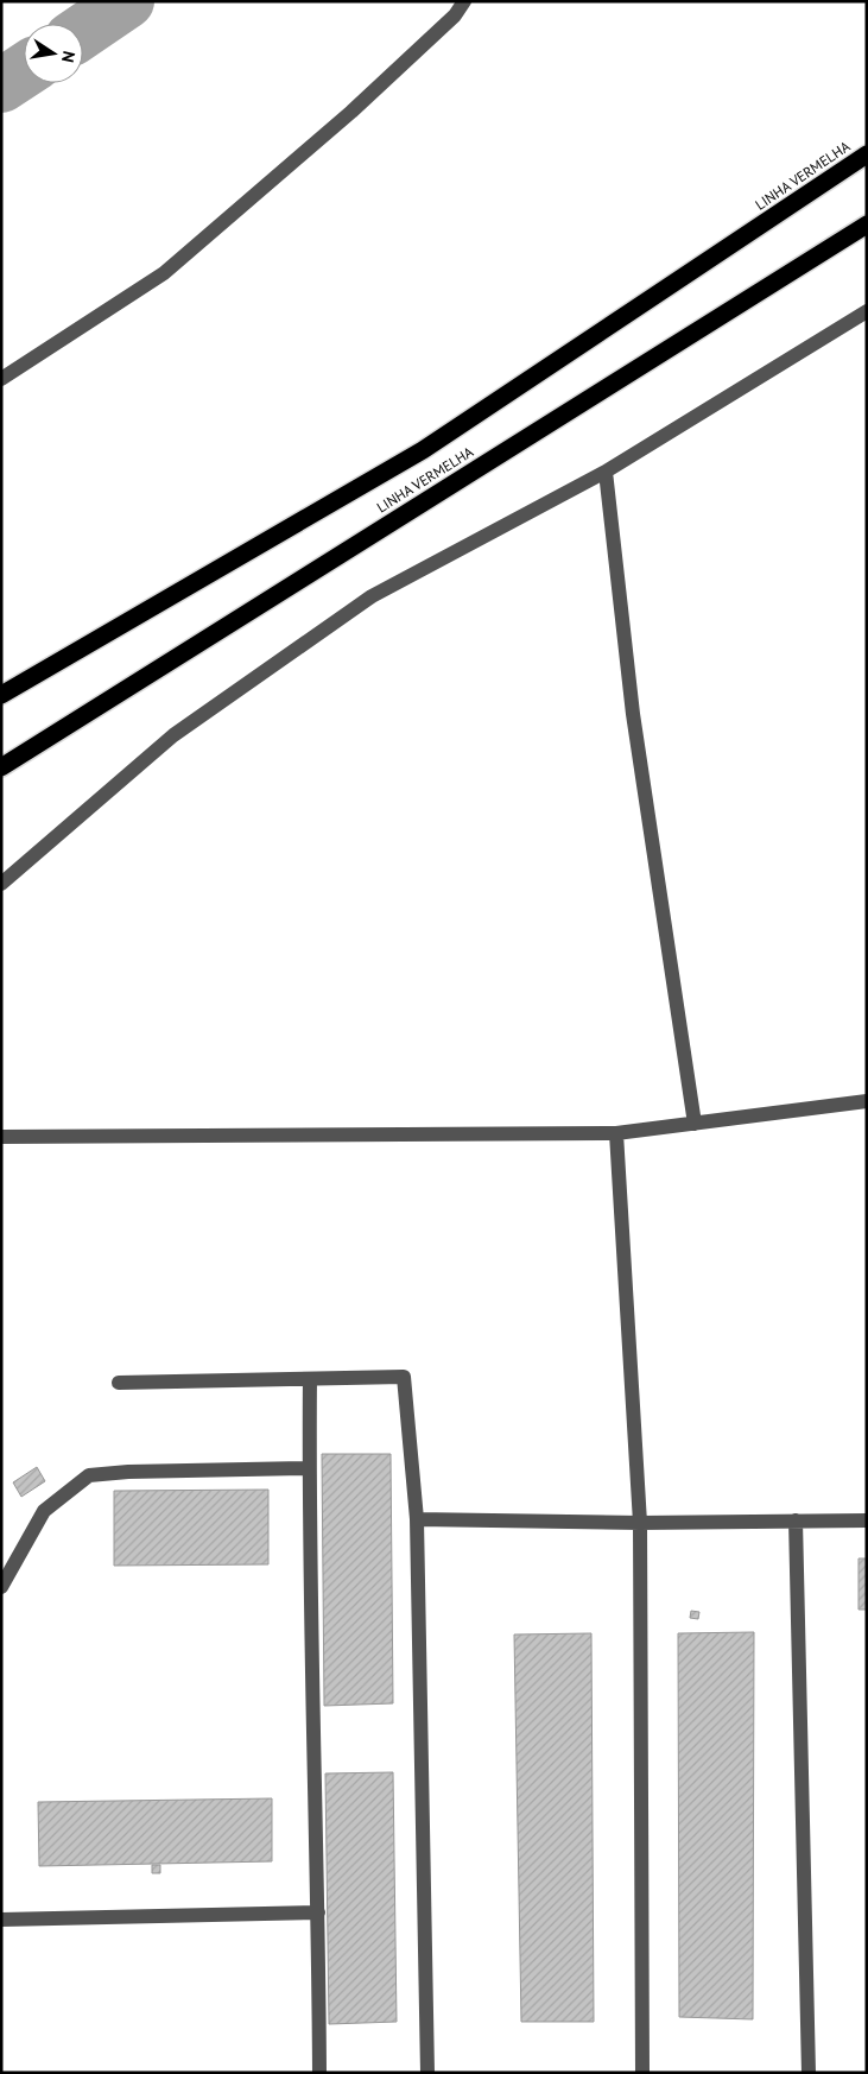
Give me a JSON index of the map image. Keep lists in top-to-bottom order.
{
  "streets": {
    "highway": ["LINHA VERMELHA"]
  },
  "north": "right"
}
